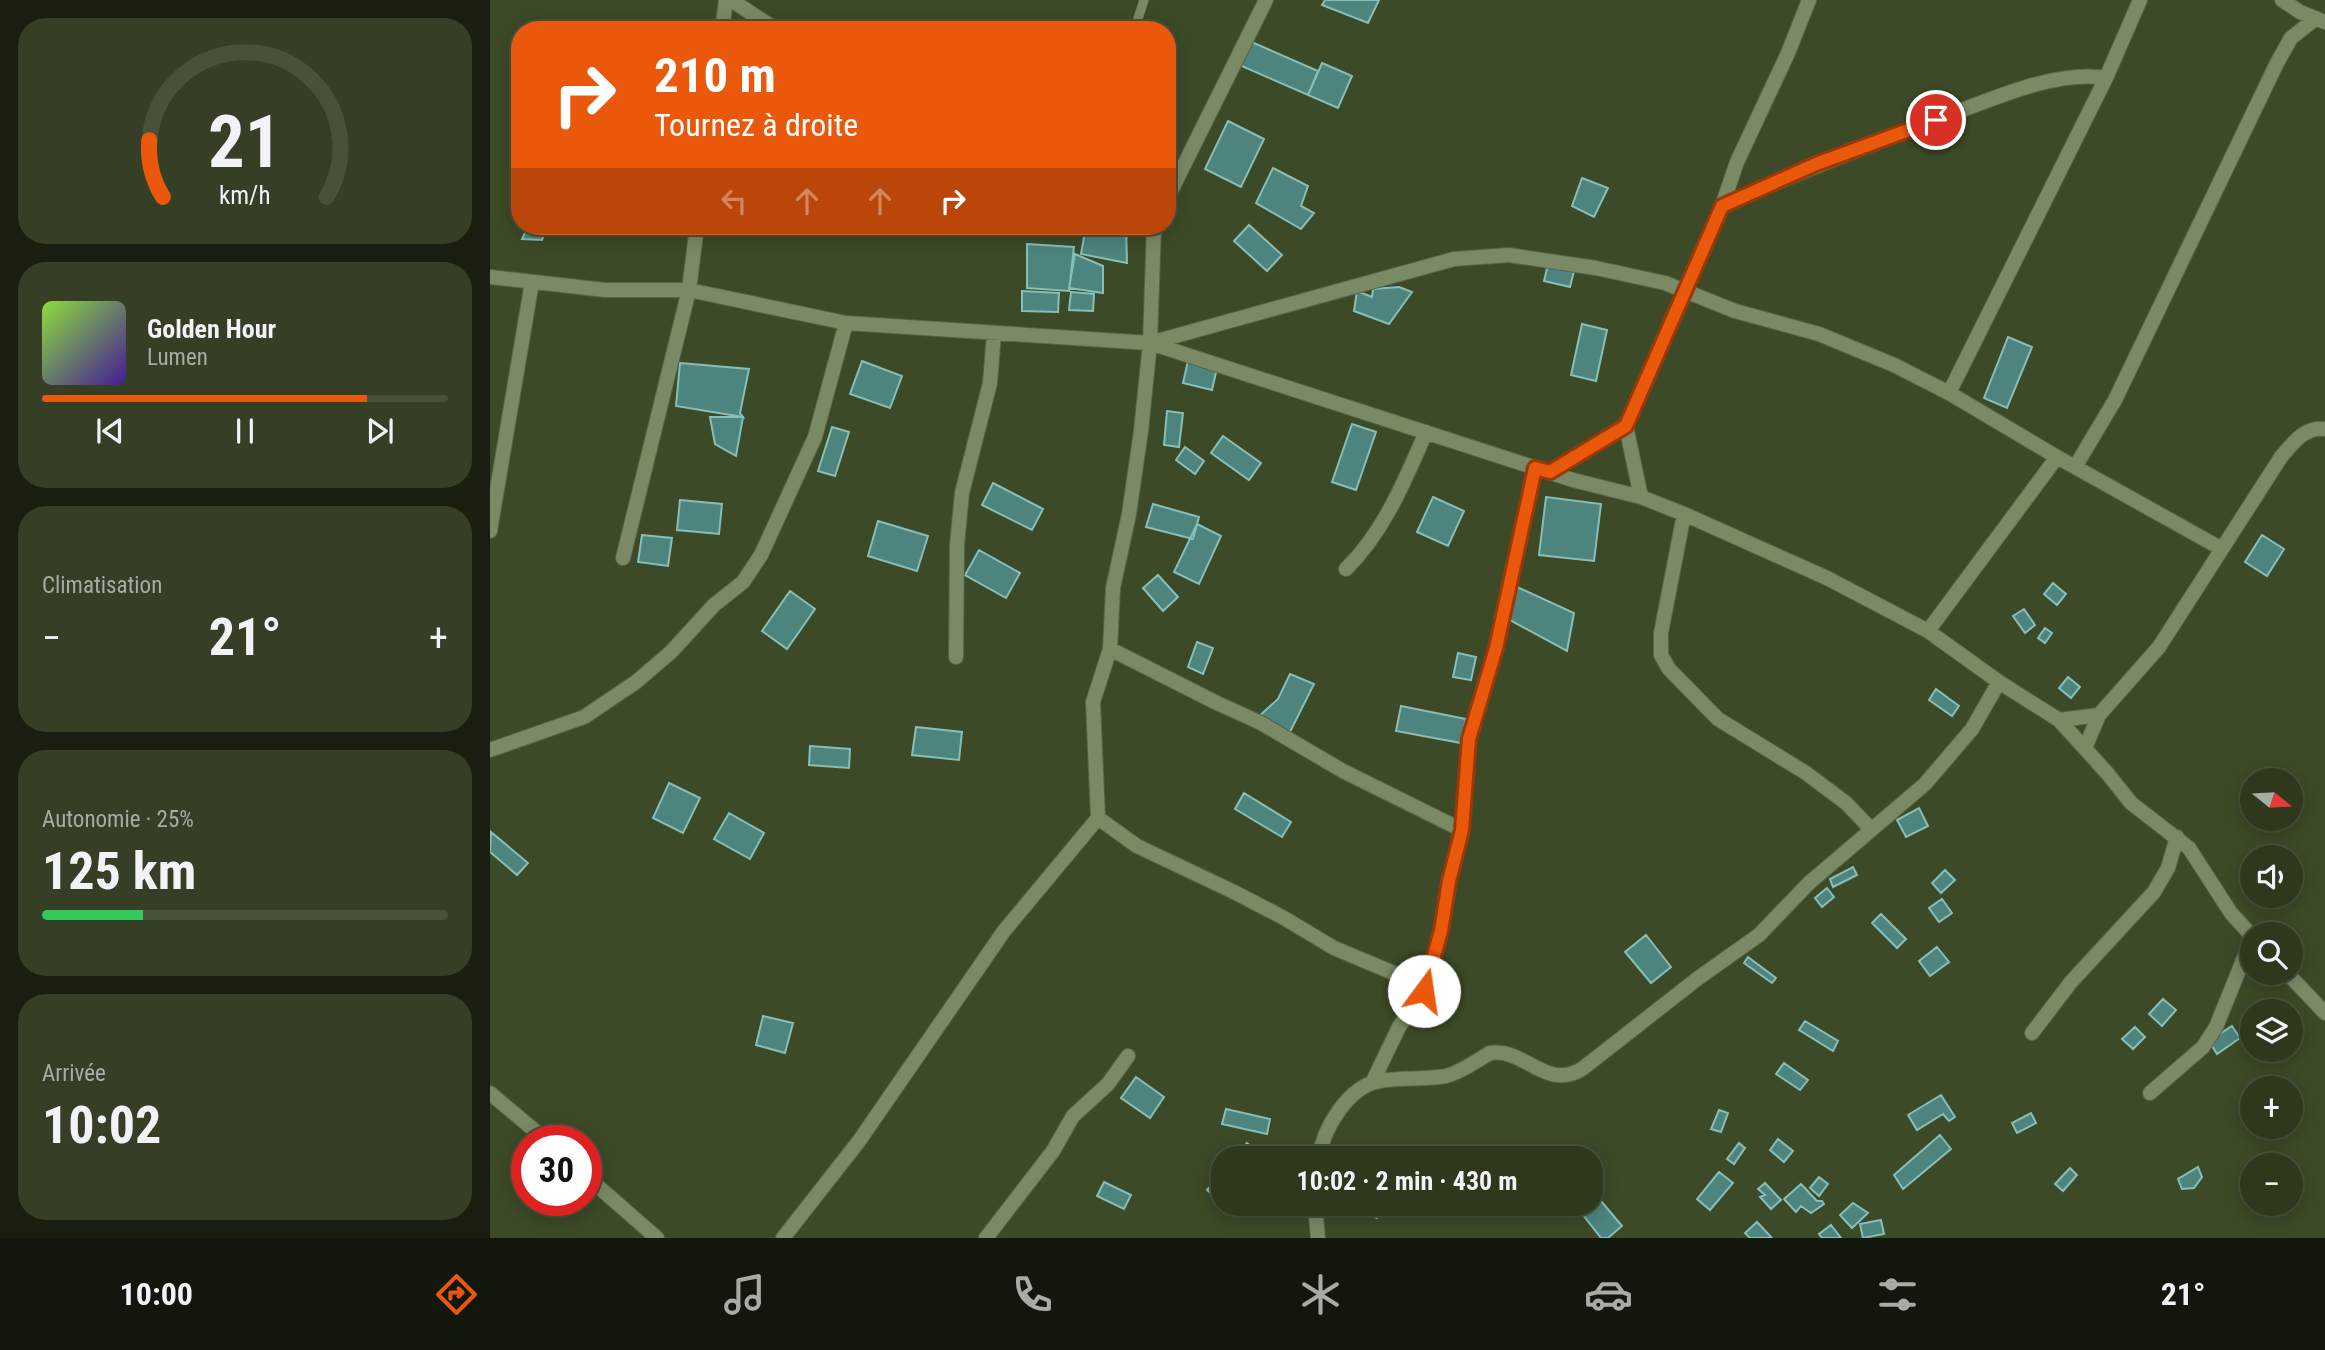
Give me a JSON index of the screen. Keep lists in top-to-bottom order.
{
  "north": "right",
  "page": {
    "turn": ["210 m", "Tournez à droite"],
    "song": ["Golden Hour", "Lumen"],
    "tile": [
      "Climatisation",
      ["Autonomie · 25%", "125 km"],
      ["Arrivée", "10:02"]
    ],
    "heat": ["−", "21°", "+"],
    "map_buttons": ["+", "−"],
    "limit": "30",
    "trip": "10:02 · 2 min · 430 m",
    "tabs": ["10:00", "21°"],
    "gauge": ["21", "km/h"]
  }
}
